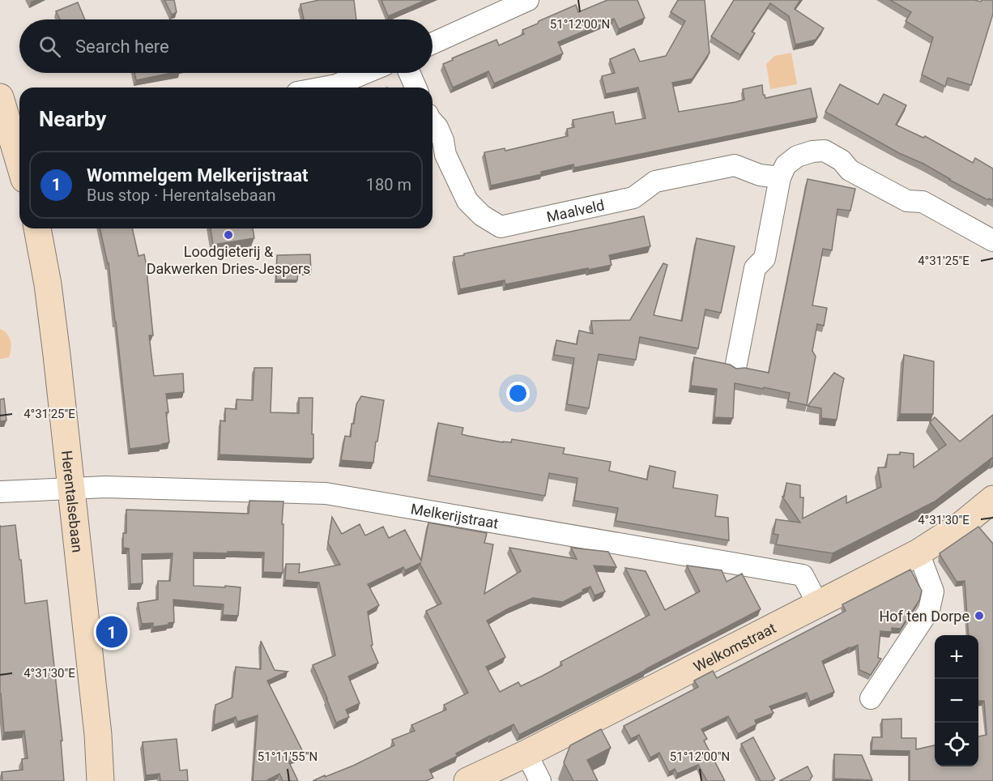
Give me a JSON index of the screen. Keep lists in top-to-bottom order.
{
  "streets": {
    "main road": ["Herentalsebaan", "Welkomstraat"],
    "street": ["Maalveld", "Melkerijstraat"]
  },
  "crossings": [
    ["Herentalsebaan", "Melkerijstraat"],
    ["Melkerijstraat", "Welkomstraat"]
  ],
  "places": ["Loodgieterij & Dakwerken Dries-Jespers", "Hof ten Dorpe"],
  "page": {
    "search": "Search here",
    "heading": "Nearby",
    "list": [
      {
        "mark": "1",
        "name": "Wommelgem Melkerijstraat",
        "note": "Bus stop · Herentalsebaan",
        "value": "180 m"
      }
    ],
    "pins": "1",
    "map_buttons": ["+", "−"]
  },
  "coordinates": [
    "51°12'00\"N",
    "4°31'25\"E",
    "4°31'30\"E",
    "51°11'55\"N"
  ]
}
